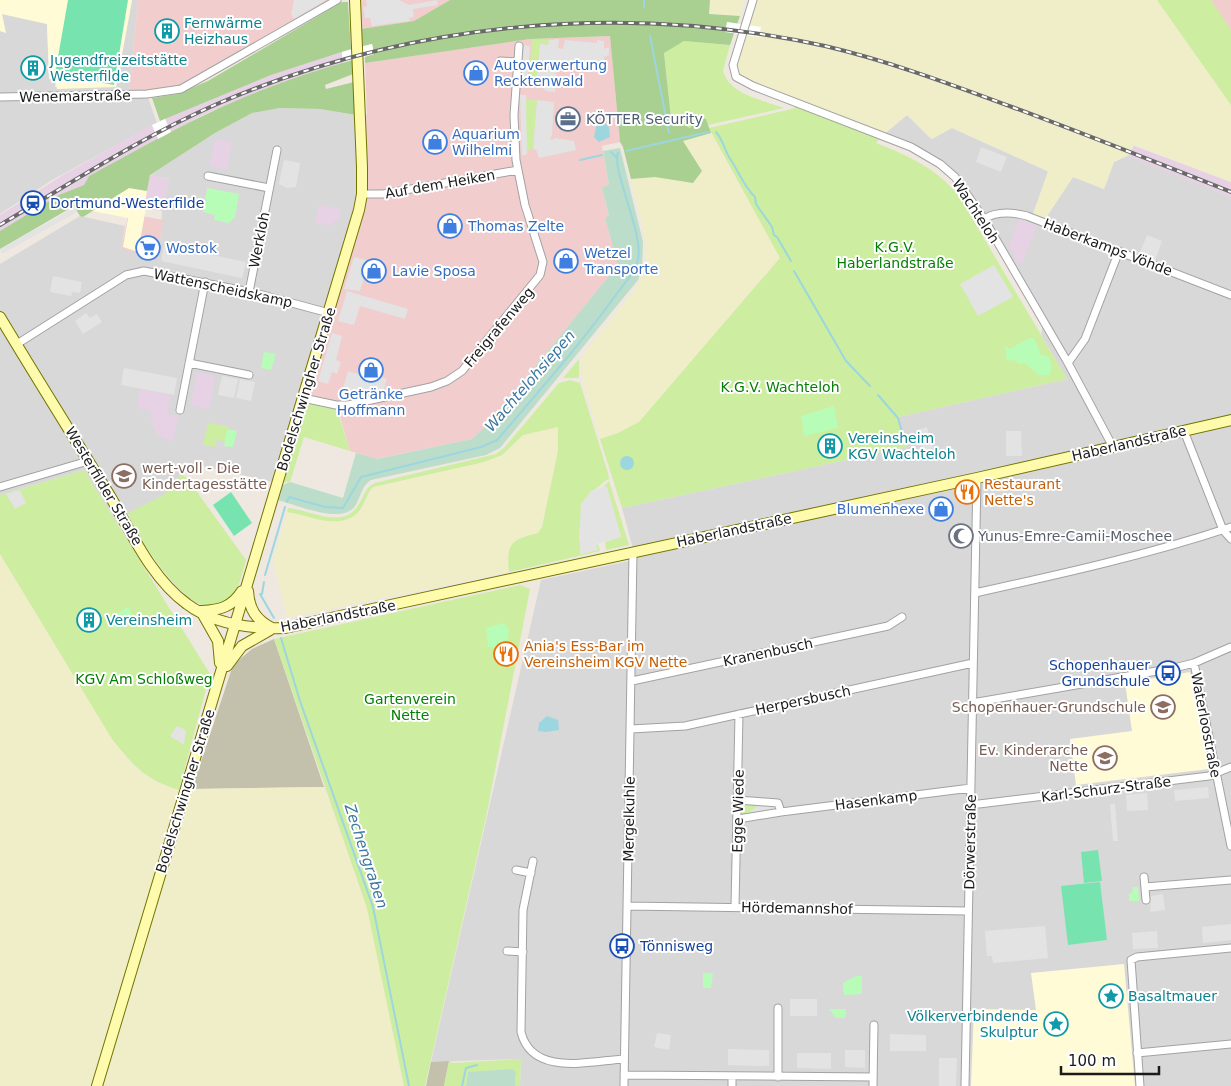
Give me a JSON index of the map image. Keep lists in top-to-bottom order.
{
  "streets": {
    "street": [
      "Wenemarstraße",
      "Auf dem Heiken",
      "Wachteloh",
      "Werkloh",
      "Haberkamps Vöhde",
      "Wattenscheidskamp",
      "Freigrafenweg",
      "Bodelschwingher Straße",
      "Haberlandstraße",
      "Westerfilder Straße",
      "Kranenbusch",
      "Herpersbusch",
      "Waterloostraße",
      "Karl-Schurz-Straße",
      "Hasenkamp",
      "Egge Wiede",
      "Mergelkuhle",
      "Dörwerstraße",
      "Hördemannshof"
    ]
  },
  "crossings": [
    ["Auf dem Heiken", "Freigrafenweg"],
    ["Auf dem Heiken", "Bodelschwingher Straße"],
    ["Wachteloh", "Haberkamps Vöhde"],
    ["Wachteloh", "Haberlandstraße"],
    ["Werkloh", "Wattenscheidskamp"],
    ["Wattenscheidskamp", "Bodelschwingher Straße"],
    ["Wattenscheidskamp", "Westerfilder Straße"],
    ["Freigrafenweg", "Bodelschwingher Straße"],
    ["Bodelschwingher Straße", "Haberlandstraße"],
    ["Bodelschwingher Straße", "Westerfilder Straße"],
    ["Haberlandstraße", "Westerfilder Straße"],
    ["Haberlandstraße", "Mergelkuhle"],
    ["Haberlandstraße", "Dörwerstraße"],
    ["Kranenbusch", "Mergelkuhle"],
    ["Herpersbusch", "Egge Wiede"],
    ["Herpersbusch", "Mergelkuhle"],
    ["Herpersbusch", "Dörwerstraße"],
    ["Waterloostraße", "Karl-Schurz-Straße"],
    ["Hasenkamp", "Egge Wiede"],
    ["Hasenkamp", "Dörwerstraße"],
    ["Egge Wiede", "Hördemannshof"],
    ["Mergelkuhle", "Hördemannshof"],
    ["Dörwerstraße", "Hördemannshof"]
  ],
  "water": ["Wachtelohsiepen", "Zechengraben"],
  "parks": [
    "K.G.V. Haberlandstraße",
    "K.G.V. Wachteloh",
    "KGV Am Schloßweg",
    "Gartenverein Nette"
  ],
  "places": {
    "building": [
      "Fernwärme Heizhaus",
      "Jugendfreizeitstätte Westerfilde",
      "Vereinsheim KGV Wachteloh",
      "Vereinsheim"
    ],
    "shop": [
      "Autoverwertung Recktenwald",
      "Aquarium Wilhelmi",
      "Thomas Zelte",
      "Wetzel Transporte",
      "Lavie Sposa",
      "Getränke Hoffmann",
      "Blumenhexe"
    ],
    "office": ["KÖTTER Security"],
    "station": ["Dortmund-Westerfilde"],
    "supermarket": ["Wostok"],
    "school or university": ["wert-voll - Die Kindertagesstätte", "Schopenhauer-Grundschule", "Ev. Kinderarche Nette"],
    "restaurant": ["Restaurant Nette's", "Ania's Ess-Bar im Vereinsheim KGV Nette"],
    "mosque": ["Yunus-Emre-Camii-Moschee"],
    "bus stop": ["Schopenhauer Grundschule", "Tönnisweg"],
    "place": ["Basaltmauer", "Völkerverbindende Skulptur"]
  },
  "scale_bar": "100 m"
}
